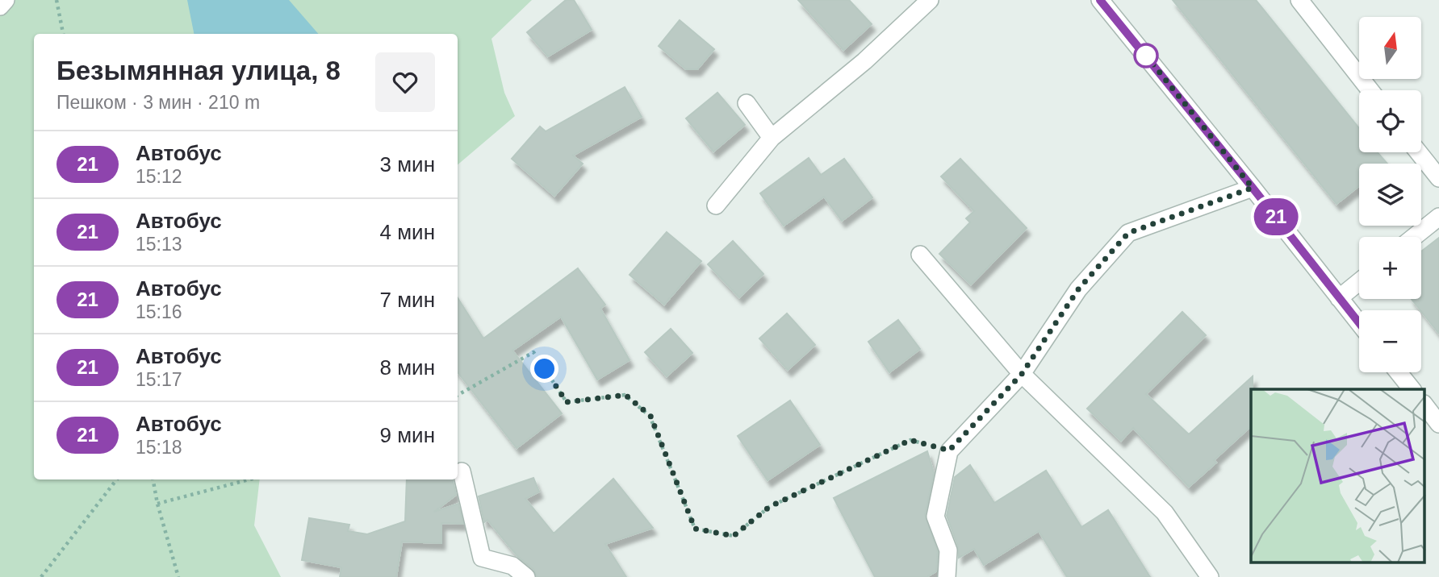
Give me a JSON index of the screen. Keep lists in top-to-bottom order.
{
  "lines": ["bus line 21"],
  "north": "top",
  "page": {
    "on_map": "21",
    "map_buttons": ["+", "−"],
    "heading": ["Безымянная улица, 8", "Пешком · 3 мин · 210 m"],
    "list": [
      {
        "mark": "21",
        "name": "Автобус",
        "note": "15:12",
        "value": "3 мин"
      },
      {
        "mark": "21",
        "name": "Автобус",
        "note": "15:13",
        "value": "4 мин"
      },
      {
        "mark": "21",
        "name": "Автобус",
        "note": "15:16",
        "value": "7 мин"
      },
      {
        "mark": "21",
        "name": "Автобус",
        "note": "15:17",
        "value": "8 мин"
      },
      {
        "mark": "21",
        "name": "Автобус",
        "note": "15:18",
        "value": "9 мин"
      }
    ]
  }
}
